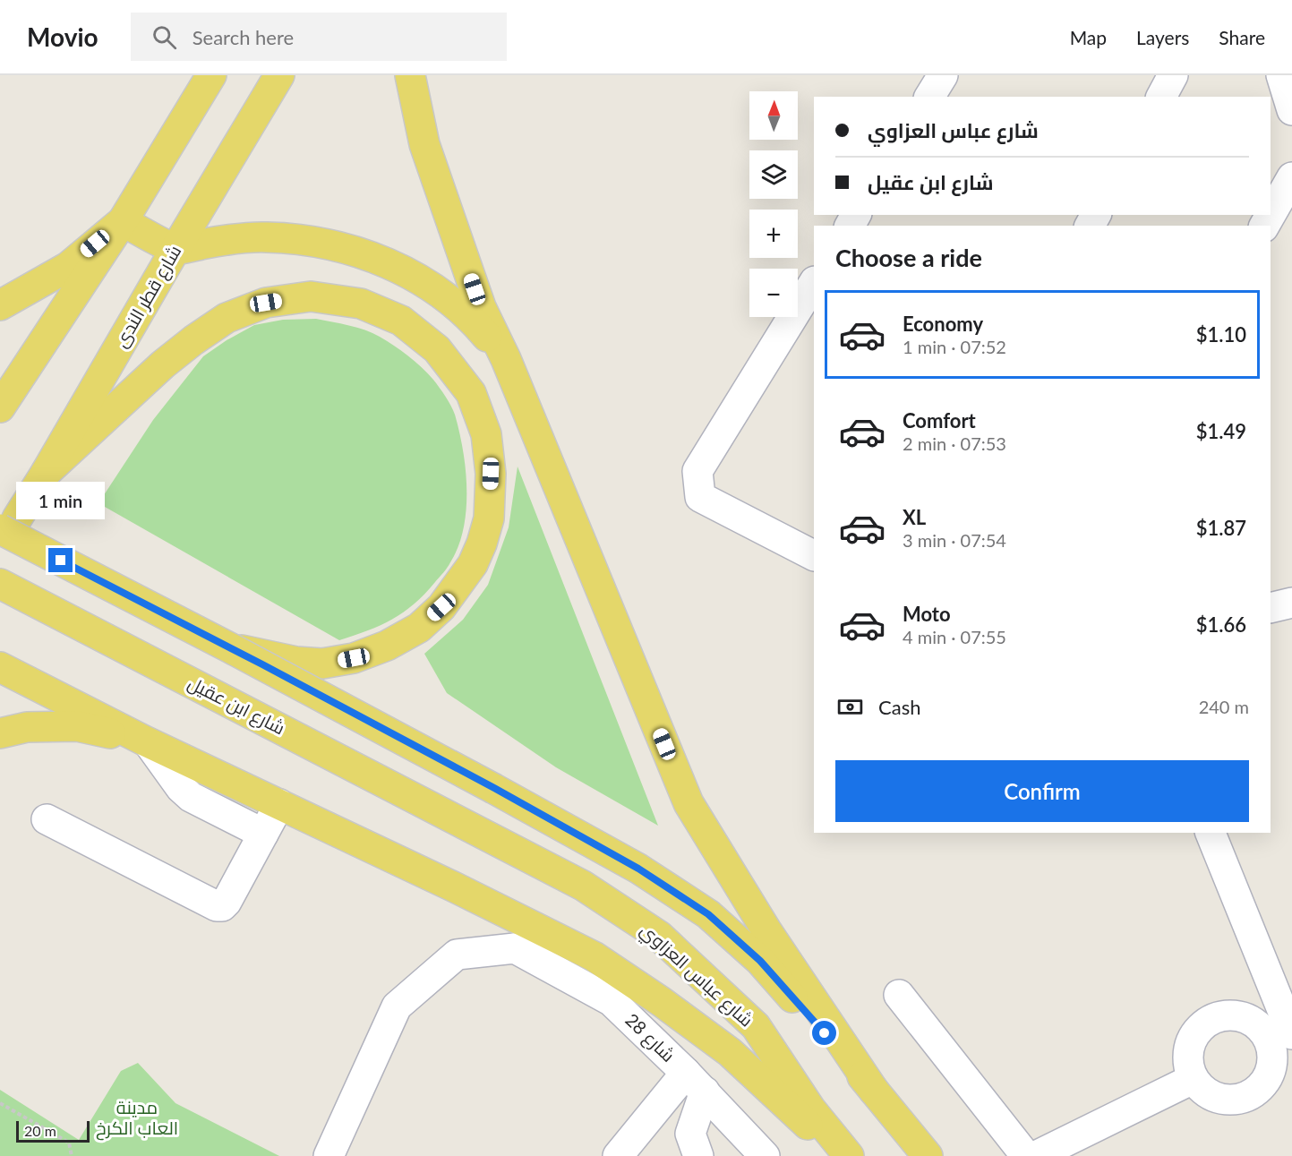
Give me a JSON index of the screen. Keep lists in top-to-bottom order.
{
  "streets": {
    "main road": ["شارع قطر الندى", "شارع ابن عقيل", "شارع عباس العزاوي"],
    "street": ["شارع 28"]
  },
  "crossings": [
    ["شارع ابن عقيل", "شارع عباس العزاوي"]
  ],
  "parks": ["مدينة العاب الكرخ"],
  "scale_bar": "20 m",
  "north": "top",
  "page": {
    "header": "Movio",
    "search": "Search here",
    "nav": ["Map", "Layers", "Share"],
    "map_buttons": ["+", "−"],
    "banner": ["شارع عباس العزاوي", "شارع ابن عقيل"],
    "heading": "Choose a ride",
    "list": [
      {
        "name": "Economy",
        "note": "1 min · 07:52",
        "value": "$1.10"
      },
      {
        "name": "Comfort",
        "note": "2 min · 07:53",
        "value": "$1.49"
      },
      {
        "name": "XL",
        "note": "3 min · 07:54",
        "value": "$1.87"
      },
      {
        "name": "Moto",
        "note": "4 min · 07:55",
        "value": "$1.66"
      }
    ],
    "bubble": "1 min",
    "pay": ["Cash", "240 m"],
    "buttons": "Confirm",
    "scale": "20 m"
  }
}
